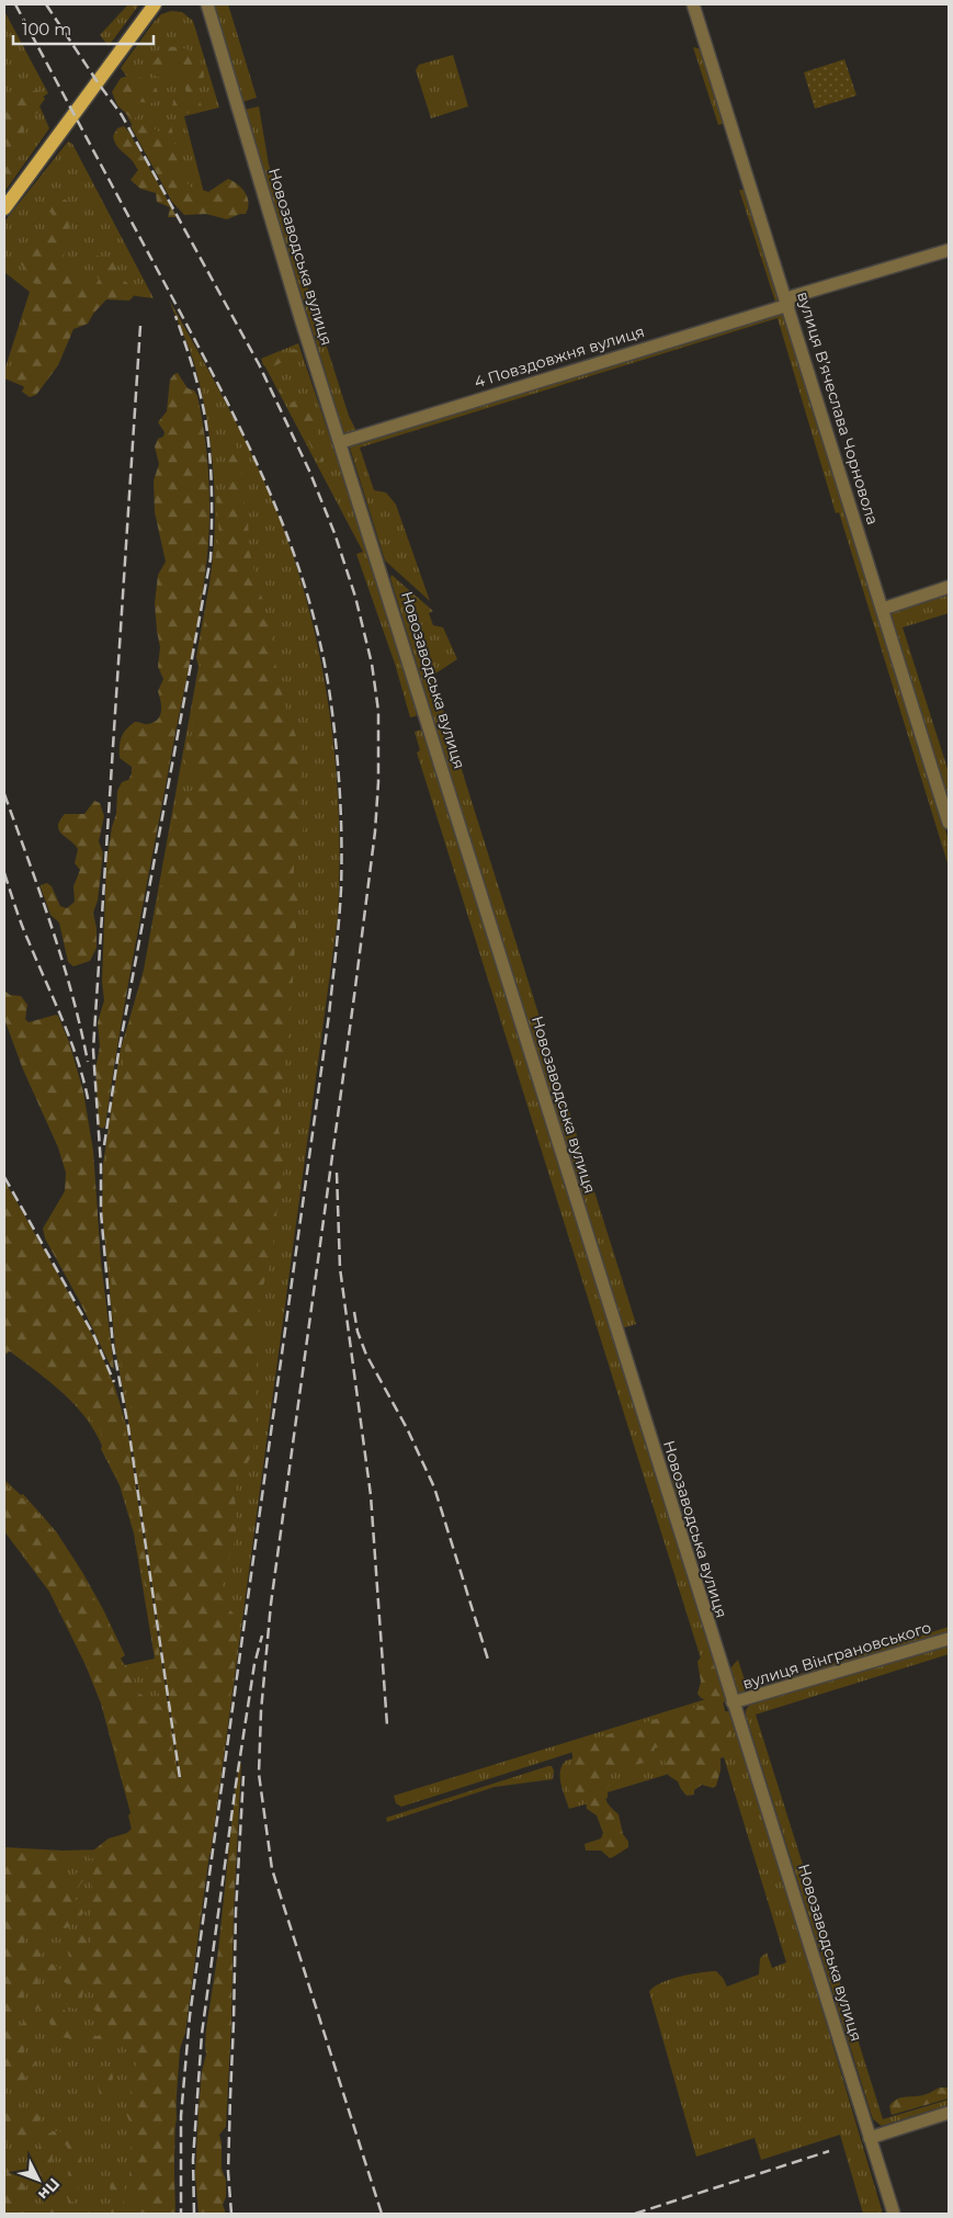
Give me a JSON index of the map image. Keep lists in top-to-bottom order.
{
  "streets": {
    "street": [
      "Новозаводська вулиця",
      "4 Повздовжня вулиця",
      "вулиця Вʼячеслава Чорновола",
      "вулиця Вінграновського"
    ]
  },
  "crossings": [
    ["Новозаводська вулиця", "4 Повздовжня вулиця"],
    ["Новозаводська вулиця", "вулиця Вінграновського"],
    ["4 Повздовжня вулиця", "вулиця Вʼячеслава Чорновола"]
  ],
  "scale_bar": "100 m",
  "north": "bottom right"
}
